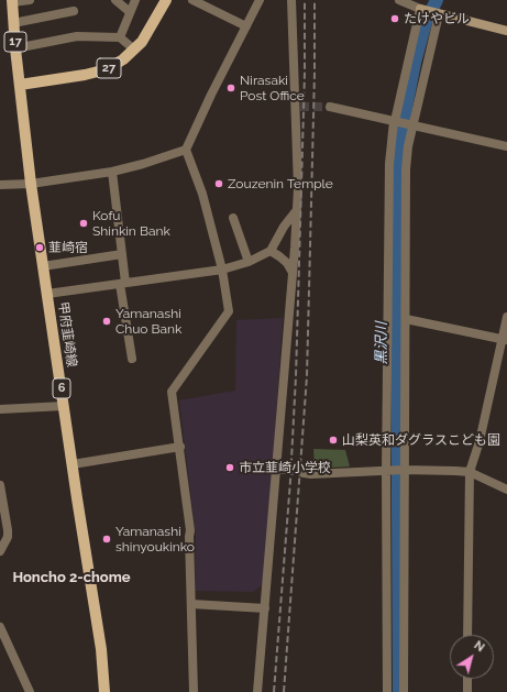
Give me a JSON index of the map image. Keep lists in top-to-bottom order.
{
  "streets": {
    "main road": [
      "17",
      "27",
      "甲府韮崎線",
      "6"
    ]
  },
  "crossings": [
    ["17", "27"],
    ["17", "甲府韮崎線"],
    ["27", "甲府韮崎線"]
  ],
  "districts": ["Honcho 2-chome"],
  "water": ["黒沢川"],
  "places": [
    "たけやビル",
    "Nirasaki Post Office",
    "Zouzenin Temple",
    "Kofu Shinkin Bank",
    "韮崎宿",
    "Yamanashi Chuo Bank",
    "山梨英和ダグラスこども園",
    "市立韮崎小学校",
    "Yamanashi shinyoukinko"
  ],
  "north": "top right"
}
